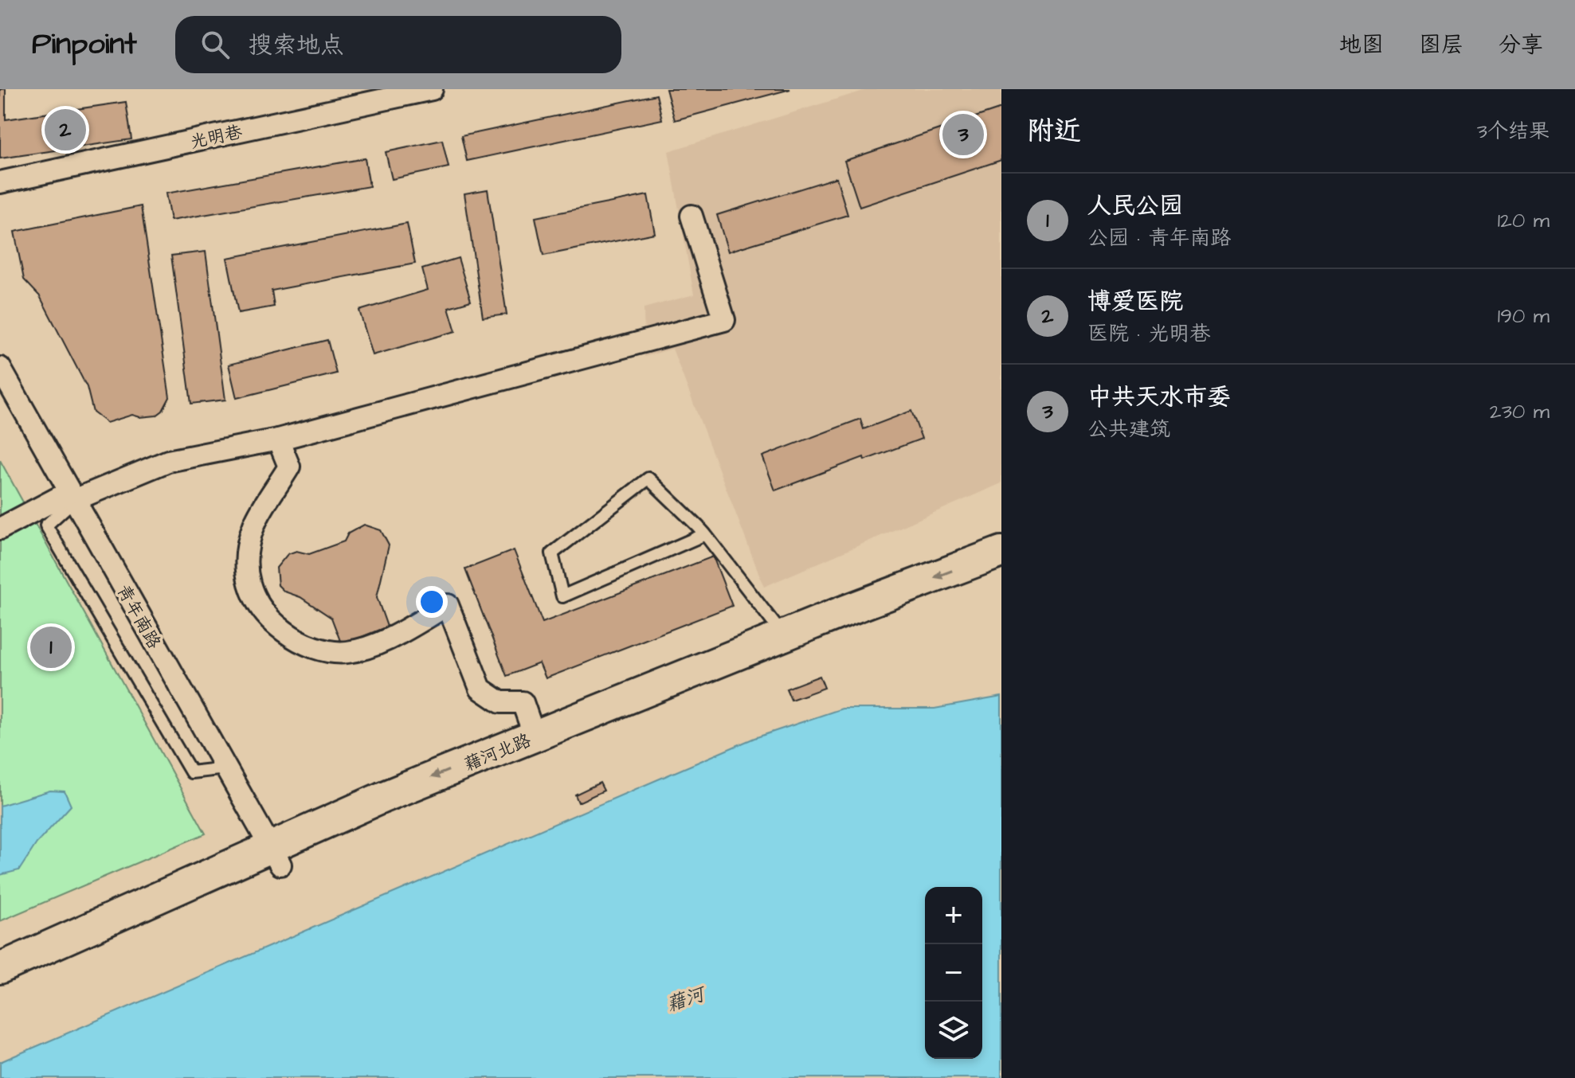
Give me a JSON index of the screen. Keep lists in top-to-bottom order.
{
  "streets": {
    "main road": ["藉河北路"],
    "street": ["光明巷", "青年南路"]
  },
  "crossings": [
    ["青年南路", "藉河北路"]
  ],
  "water": ["藉河"],
  "page": {
    "header": "Pinpoint",
    "search": "搜索地点",
    "nav": ["地图", "图层", "分享"],
    "heading": ["附近", "3个结果"],
    "pins": ["2", "3", "1"],
    "list": [
      {
        "mark": "1",
        "name": "人民公园",
        "note": "公园 · 青年南路",
        "value": "120 m"
      },
      {
        "mark": "2",
        "name": "博爱医院",
        "note": "医院 · 光明巷",
        "value": "190 m"
      },
      {
        "mark": "3",
        "name": "中共天水市委",
        "note": "公共建筑",
        "value": "230 m"
      }
    ],
    "map_buttons": ["+", "−"]
  }
}
